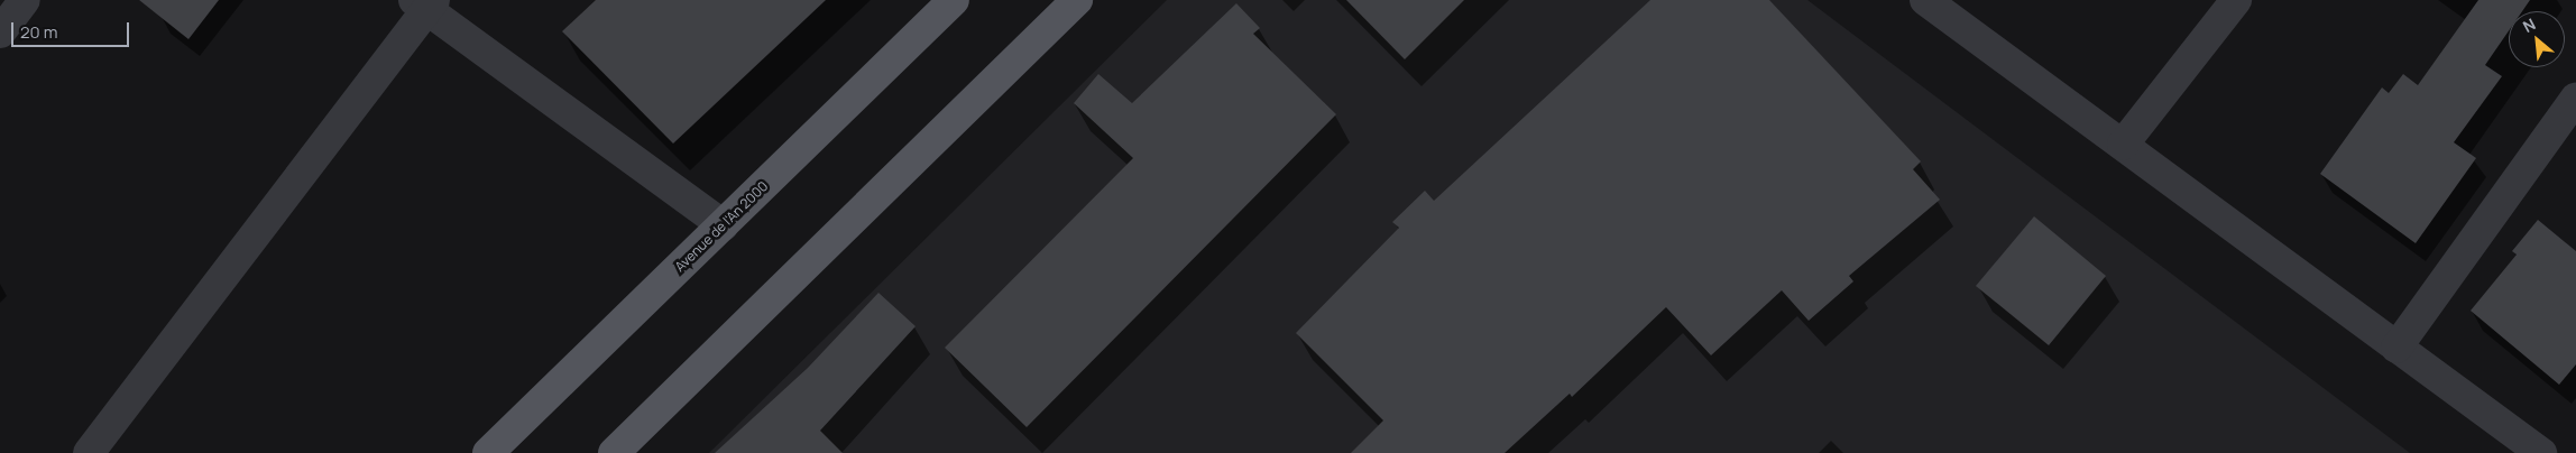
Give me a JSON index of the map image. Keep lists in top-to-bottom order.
{
  "streets": {
    "main road": ["Avenue de l'An 2000"]
  },
  "scale_bar": "20 m",
  "north": "top left"
}
